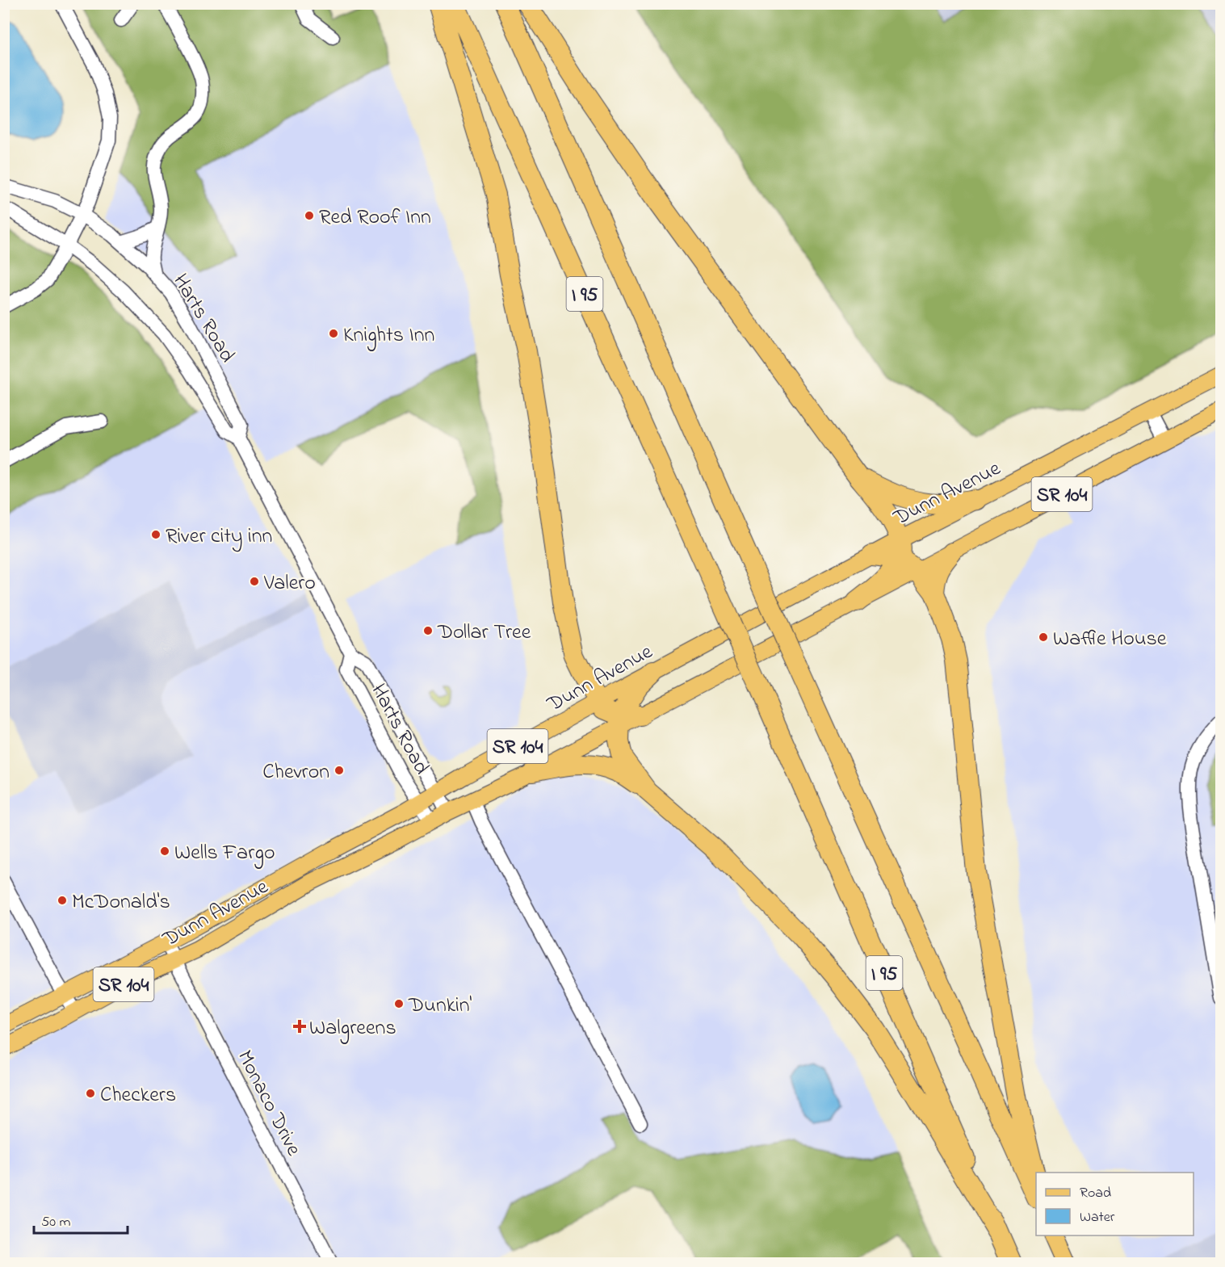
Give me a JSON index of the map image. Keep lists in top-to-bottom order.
{
  "streets": {
    "highway": ["I 95"],
    "main road": ["Dunn Avenue", "SR 104"],
    "street": ["Harts Road", "Monaco Drive"]
  },
  "crossings": [
    ["Harts Road", "Dunn Avenue"],
    ["Dunn Avenue", "Monaco Drive"]
  ],
  "places": {
    "other": [
      "Red Roof Inn",
      "Knights Inn",
      "River city inn",
      "Valero",
      "Dollar Tree",
      "Waffle House",
      "Chevron",
      "Wells Fargo",
      "McDonald's",
      "Dunkin'",
      "Checkers"
    ],
    "health": ["Walgreens"]
  },
  "legend": ["Road", "Water"],
  "scale_bar": "50 m"
}
